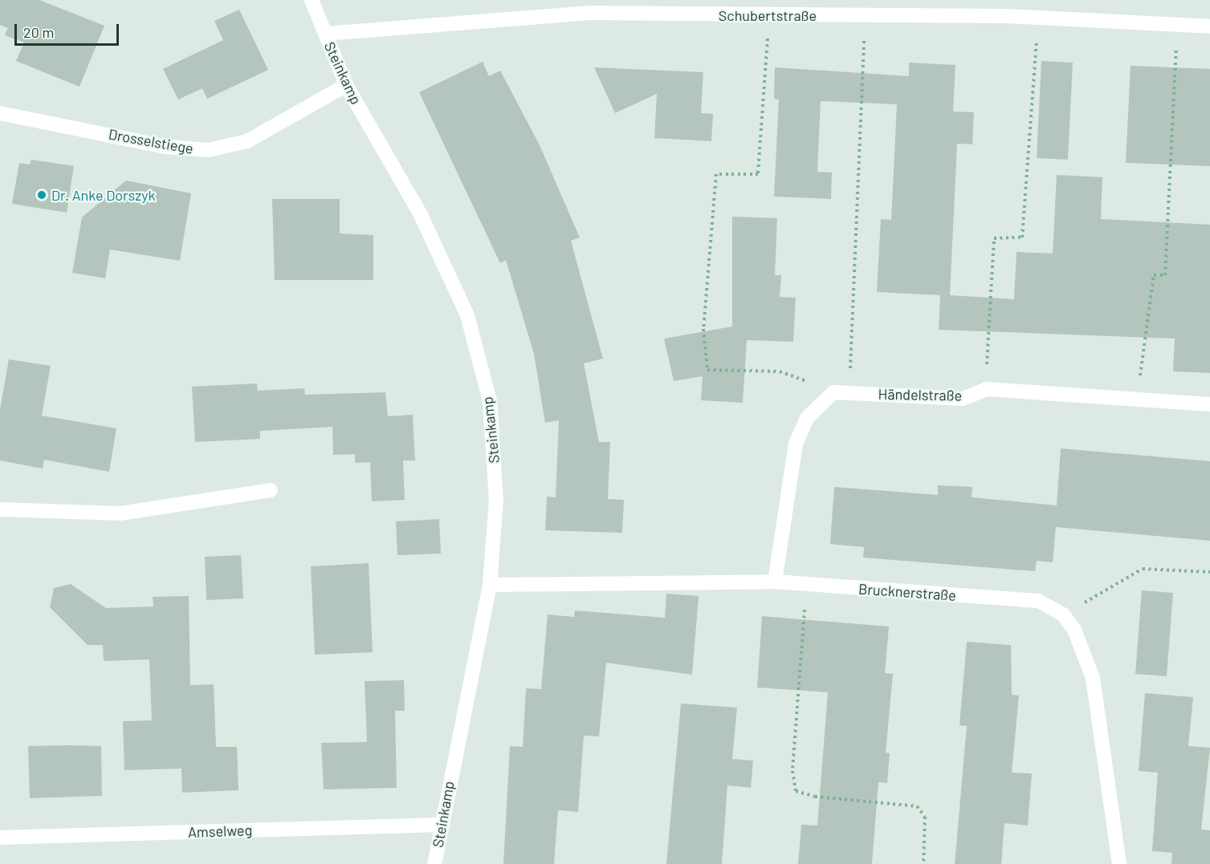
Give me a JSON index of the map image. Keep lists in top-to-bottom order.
{
  "streets": {
    "street": [
      "Schubertstraße",
      "Steinkamp",
      "Drosselstiege",
      "Händelstraße",
      "Brucknerstraße",
      "Amselweg"
    ]
  },
  "crossings": [
    ["Schubertstraße", "Steinkamp"],
    ["Steinkamp", "Drosselstiege"],
    ["Steinkamp", "Brucknerstraße"],
    ["Steinkamp", "Amselweg"]
  ],
  "places": ["Dr. Anke Dorszyk"],
  "scale_bar": "20 m"
}
